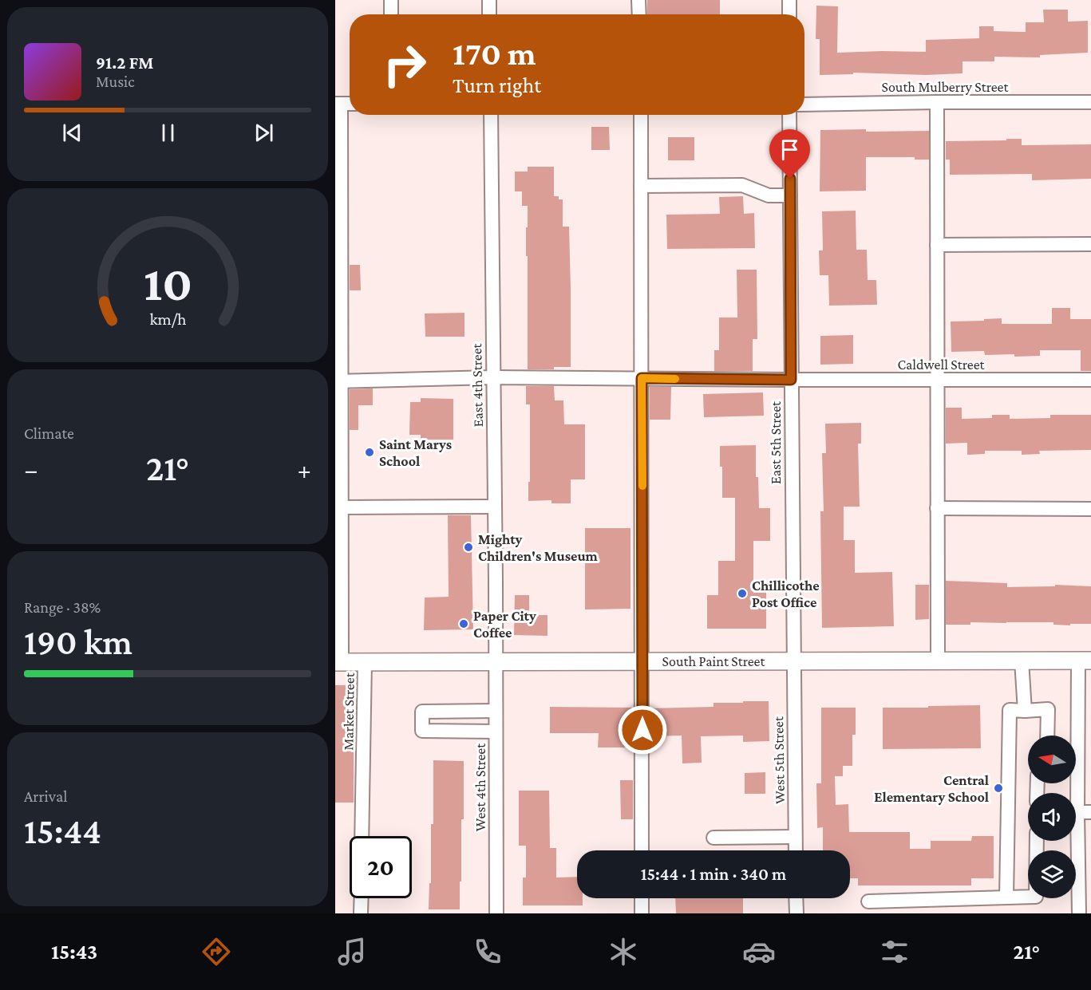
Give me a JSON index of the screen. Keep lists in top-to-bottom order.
{
  "streets": {
    "main road": ["South Paint Street"],
    "street": [
      "South Mulberry Street",
      "Caldwell Street",
      "East 4th Street",
      "East 5th Street",
      "Market Street",
      "West 5th Street",
      "West 4th Street"
    ]
  },
  "crossings": [
    ["Caldwell Street", "East 4th Street"],
    ["Caldwell Street", "East 5th Street"],
    ["East 4th Street", "South Paint Street"],
    ["East 4th Street", "West 4th Street"],
    ["East 5th Street", "South Paint Street"],
    ["East 5th Street", "West 5th Street"],
    ["South Paint Street", "Market Street"],
    ["South Paint Street", "West 5th Street"],
    ["South Paint Street", "West 4th Street"]
  ],
  "places": [
    "Saint Marys School",
    "Mighty Children's Museum",
    "Chillicothe Post Office",
    "Paper City Coffee",
    "Central Elementary School"
  ],
  "north": "left",
  "page": {
    "turn": ["170 m", "Turn right"],
    "song": ["91.2 FM", "Music"],
    "tile": [
      "Climate",
      ["Range · 38%", "190 km"],
      ["Arrival", "15:44"]
    ],
    "heat": ["−", "21°", "+"],
    "limit": "20",
    "trip": "15:44 · 1 min · 340 m",
    "tabs": ["15:43", "21°"],
    "gauge": ["10", "km/h"]
  }
}
